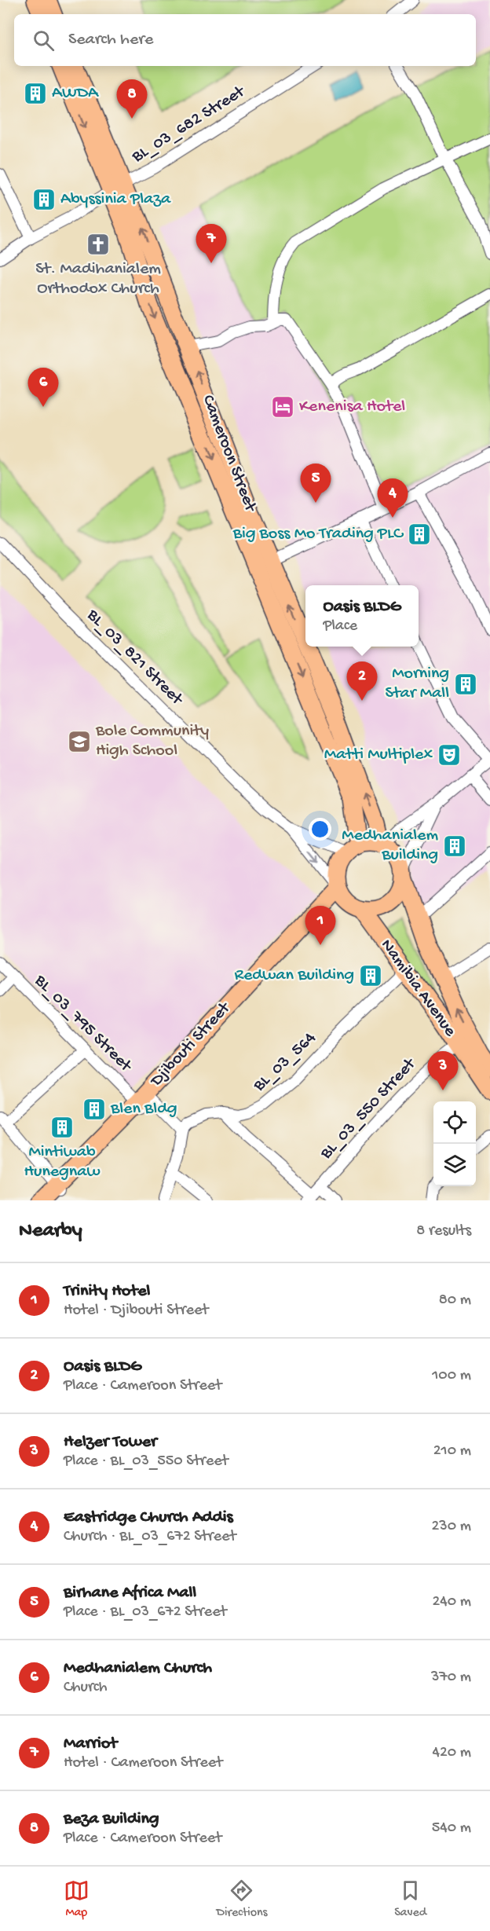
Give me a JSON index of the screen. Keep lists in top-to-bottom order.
{
  "streets": {
    "main road": ["Cameroon Street", "Namibia Avenue", "Djibouti Street"],
    "street": [
      "BL_03_682 Street",
      "BL_03_821 Street",
      "BL_03_795 Street",
      "BL_03_564",
      "BL_03_550 Street"
    ]
  },
  "crossings": [
    ["BL_03_682 Street", "Cameroon Street"],
    ["Cameroon Street", "Namibia Avenue"],
    ["Cameroon Street", "Djibouti Street"],
    ["Namibia Avenue", "Djibouti Street"],
    ["Namibia Avenue", "BL_03_564"],
    ["Namibia Avenue", "BL_03_550 Street"],
    ["BL_03_795 Street", "Djibouti Street"],
    ["BL_03_795 Street", "BL_03_564"]
  ],
  "places": {
    "building": [
      "AWDA",
      "Abyssinia Plaza",
      "Big Boss Mo Trading PLC",
      "Morning Star Mall",
      "Medhanialem Building",
      "Redwan Building",
      "Blen Bldg",
      "Mintiwab Hunegnaw"
    ],
    "church": ["St. Madihanialem Orthodox Church"],
    "hotel": ["Kenenisa Hotel"],
    "school or university": ["Bole Community High School"],
    "theatre": ["Matti Multiplex"]
  },
  "page": {
    "search": "Search here",
    "pins": [
      "8",
      "7",
      "6",
      "5",
      "4",
      "2",
      "1",
      "3"
    ],
    "popup": ["Oasis BLDG", "Place"],
    "heading": ["Nearby", "8 results"],
    "list": [
      {
        "mark": "1",
        "name": "Trinity Hotel",
        "note": "Hotel · Djibouti Street",
        "value": "80 m"
      },
      {
        "mark": "2",
        "name": "Oasis BLDG",
        "note": "Place · Cameroon Street",
        "value": "100 m"
      },
      {
        "mark": "3",
        "name": "Helzer Tower",
        "note": "Place · BL_03_550 Street",
        "value": "210 m"
      },
      {
        "mark": "4",
        "name": "Eastridge Church Addis",
        "note": "Church · BL_03_672 Street",
        "value": "230 m"
      },
      {
        "mark": "5",
        "name": "Birhane Africa Mall",
        "note": "Place · BL_03_672 Street",
        "value": "240 m"
      },
      {
        "mark": "6",
        "name": "Medhanialem Church",
        "note": "Church",
        "value": "370 m"
      },
      {
        "mark": "7",
        "name": "Marriot",
        "note": "Hotel · Cameroon Street",
        "value": "420 m"
      },
      {
        "mark": "8",
        "name": "Beza Building",
        "note": "Place · Cameroon Street",
        "value": "540 m"
      }
    ],
    "nav": ["Map", "Directions", "Saved"]
  }
}
